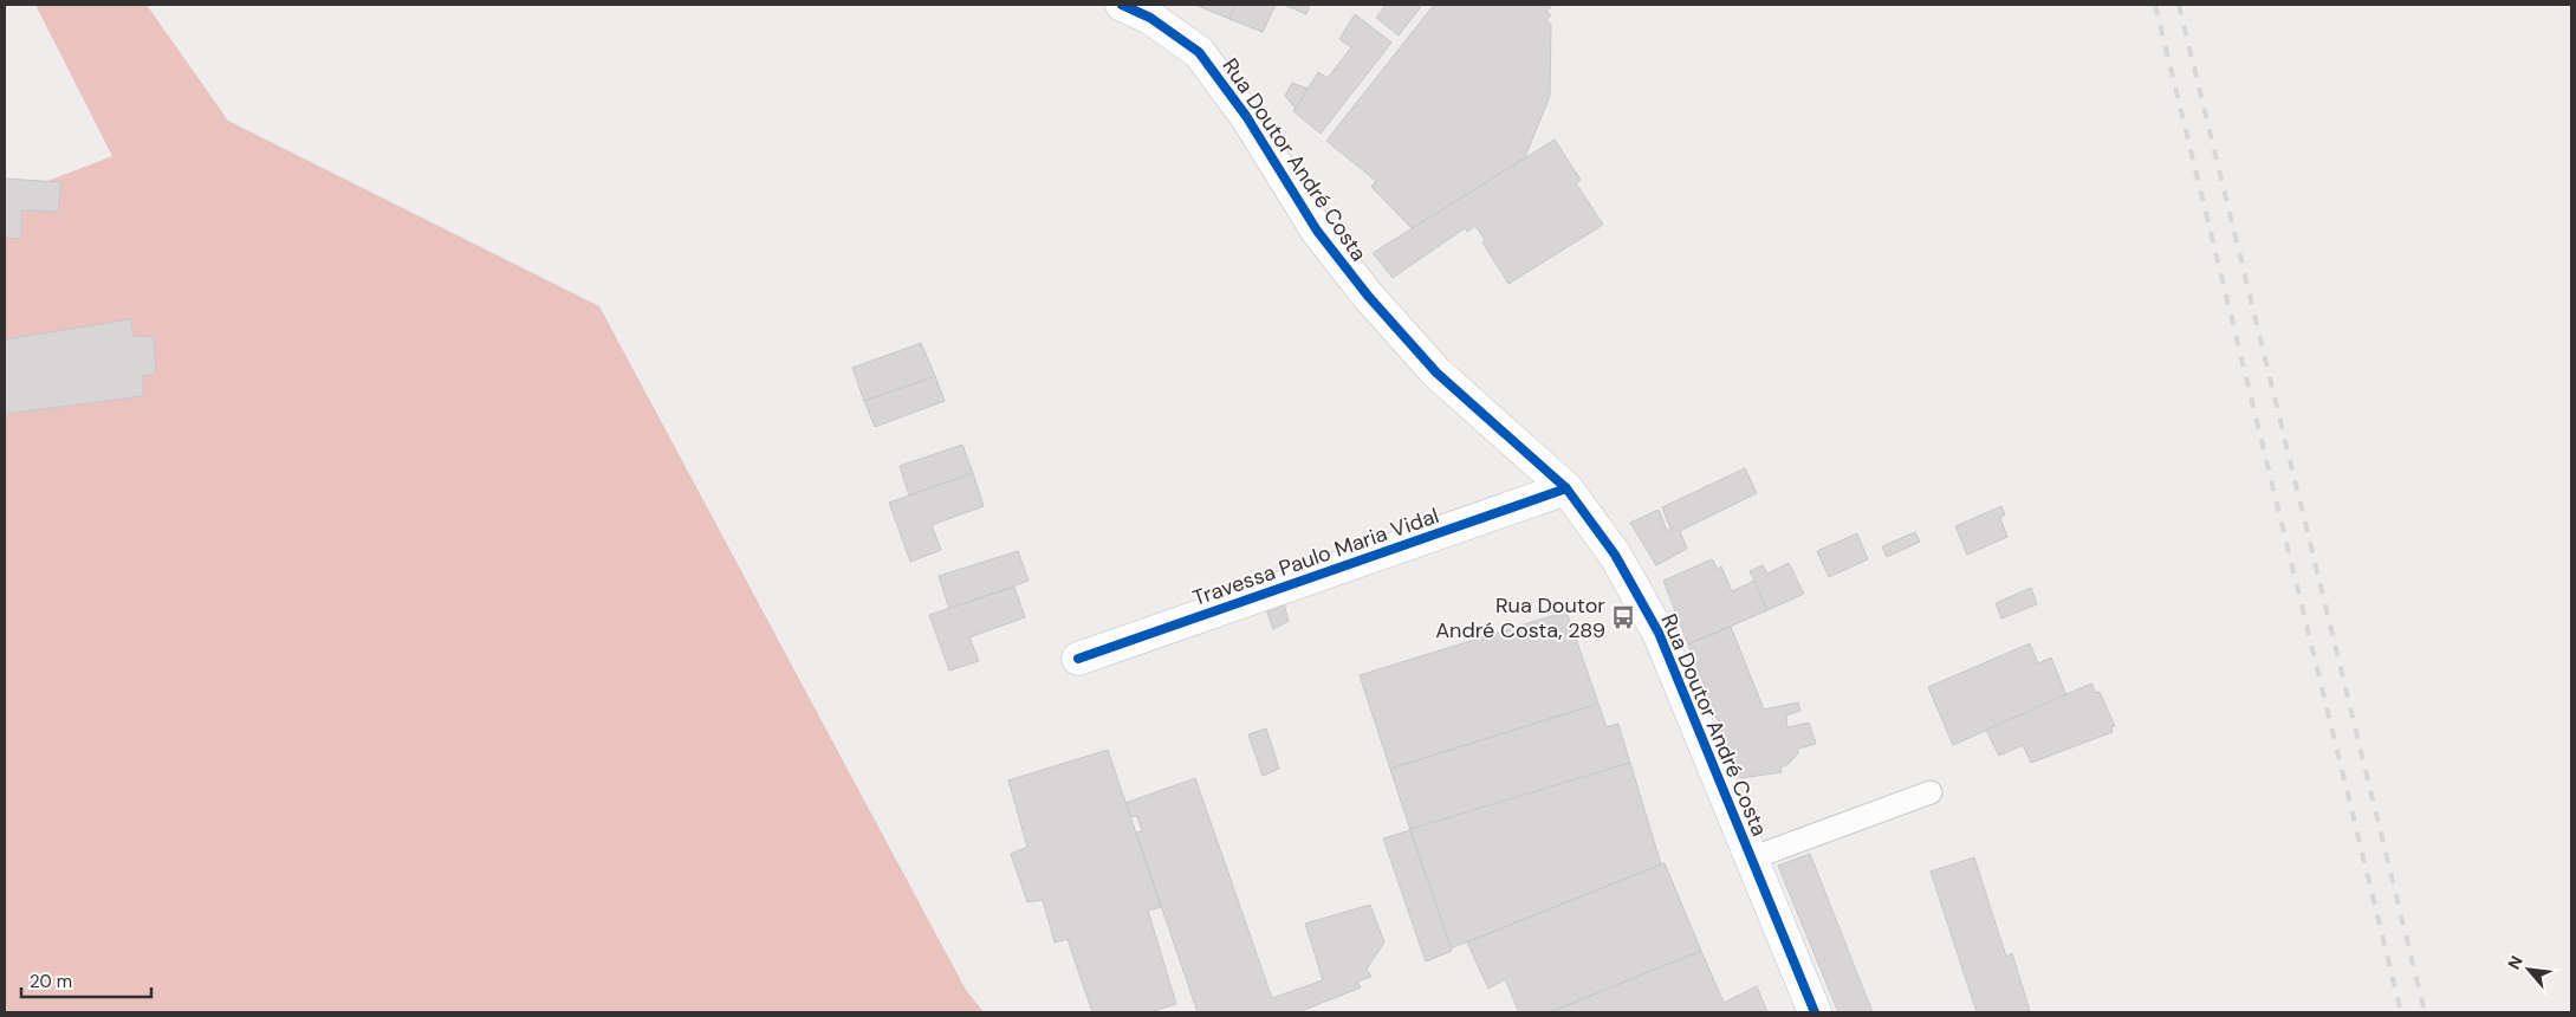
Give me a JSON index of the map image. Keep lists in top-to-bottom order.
{
  "streets": {
    "street": ["Rua Doutor André Costa", "Travessa Paulo Maria Vidal"]
  },
  "crossings": [
    ["Rua Doutor André Costa", "Travessa Paulo Maria Vidal"]
  ],
  "places": {
    "bus stop": ["Rua Doutor André Costa, 289"]
  },
  "scale_bar": "20 m",
  "north": "top left"
}
